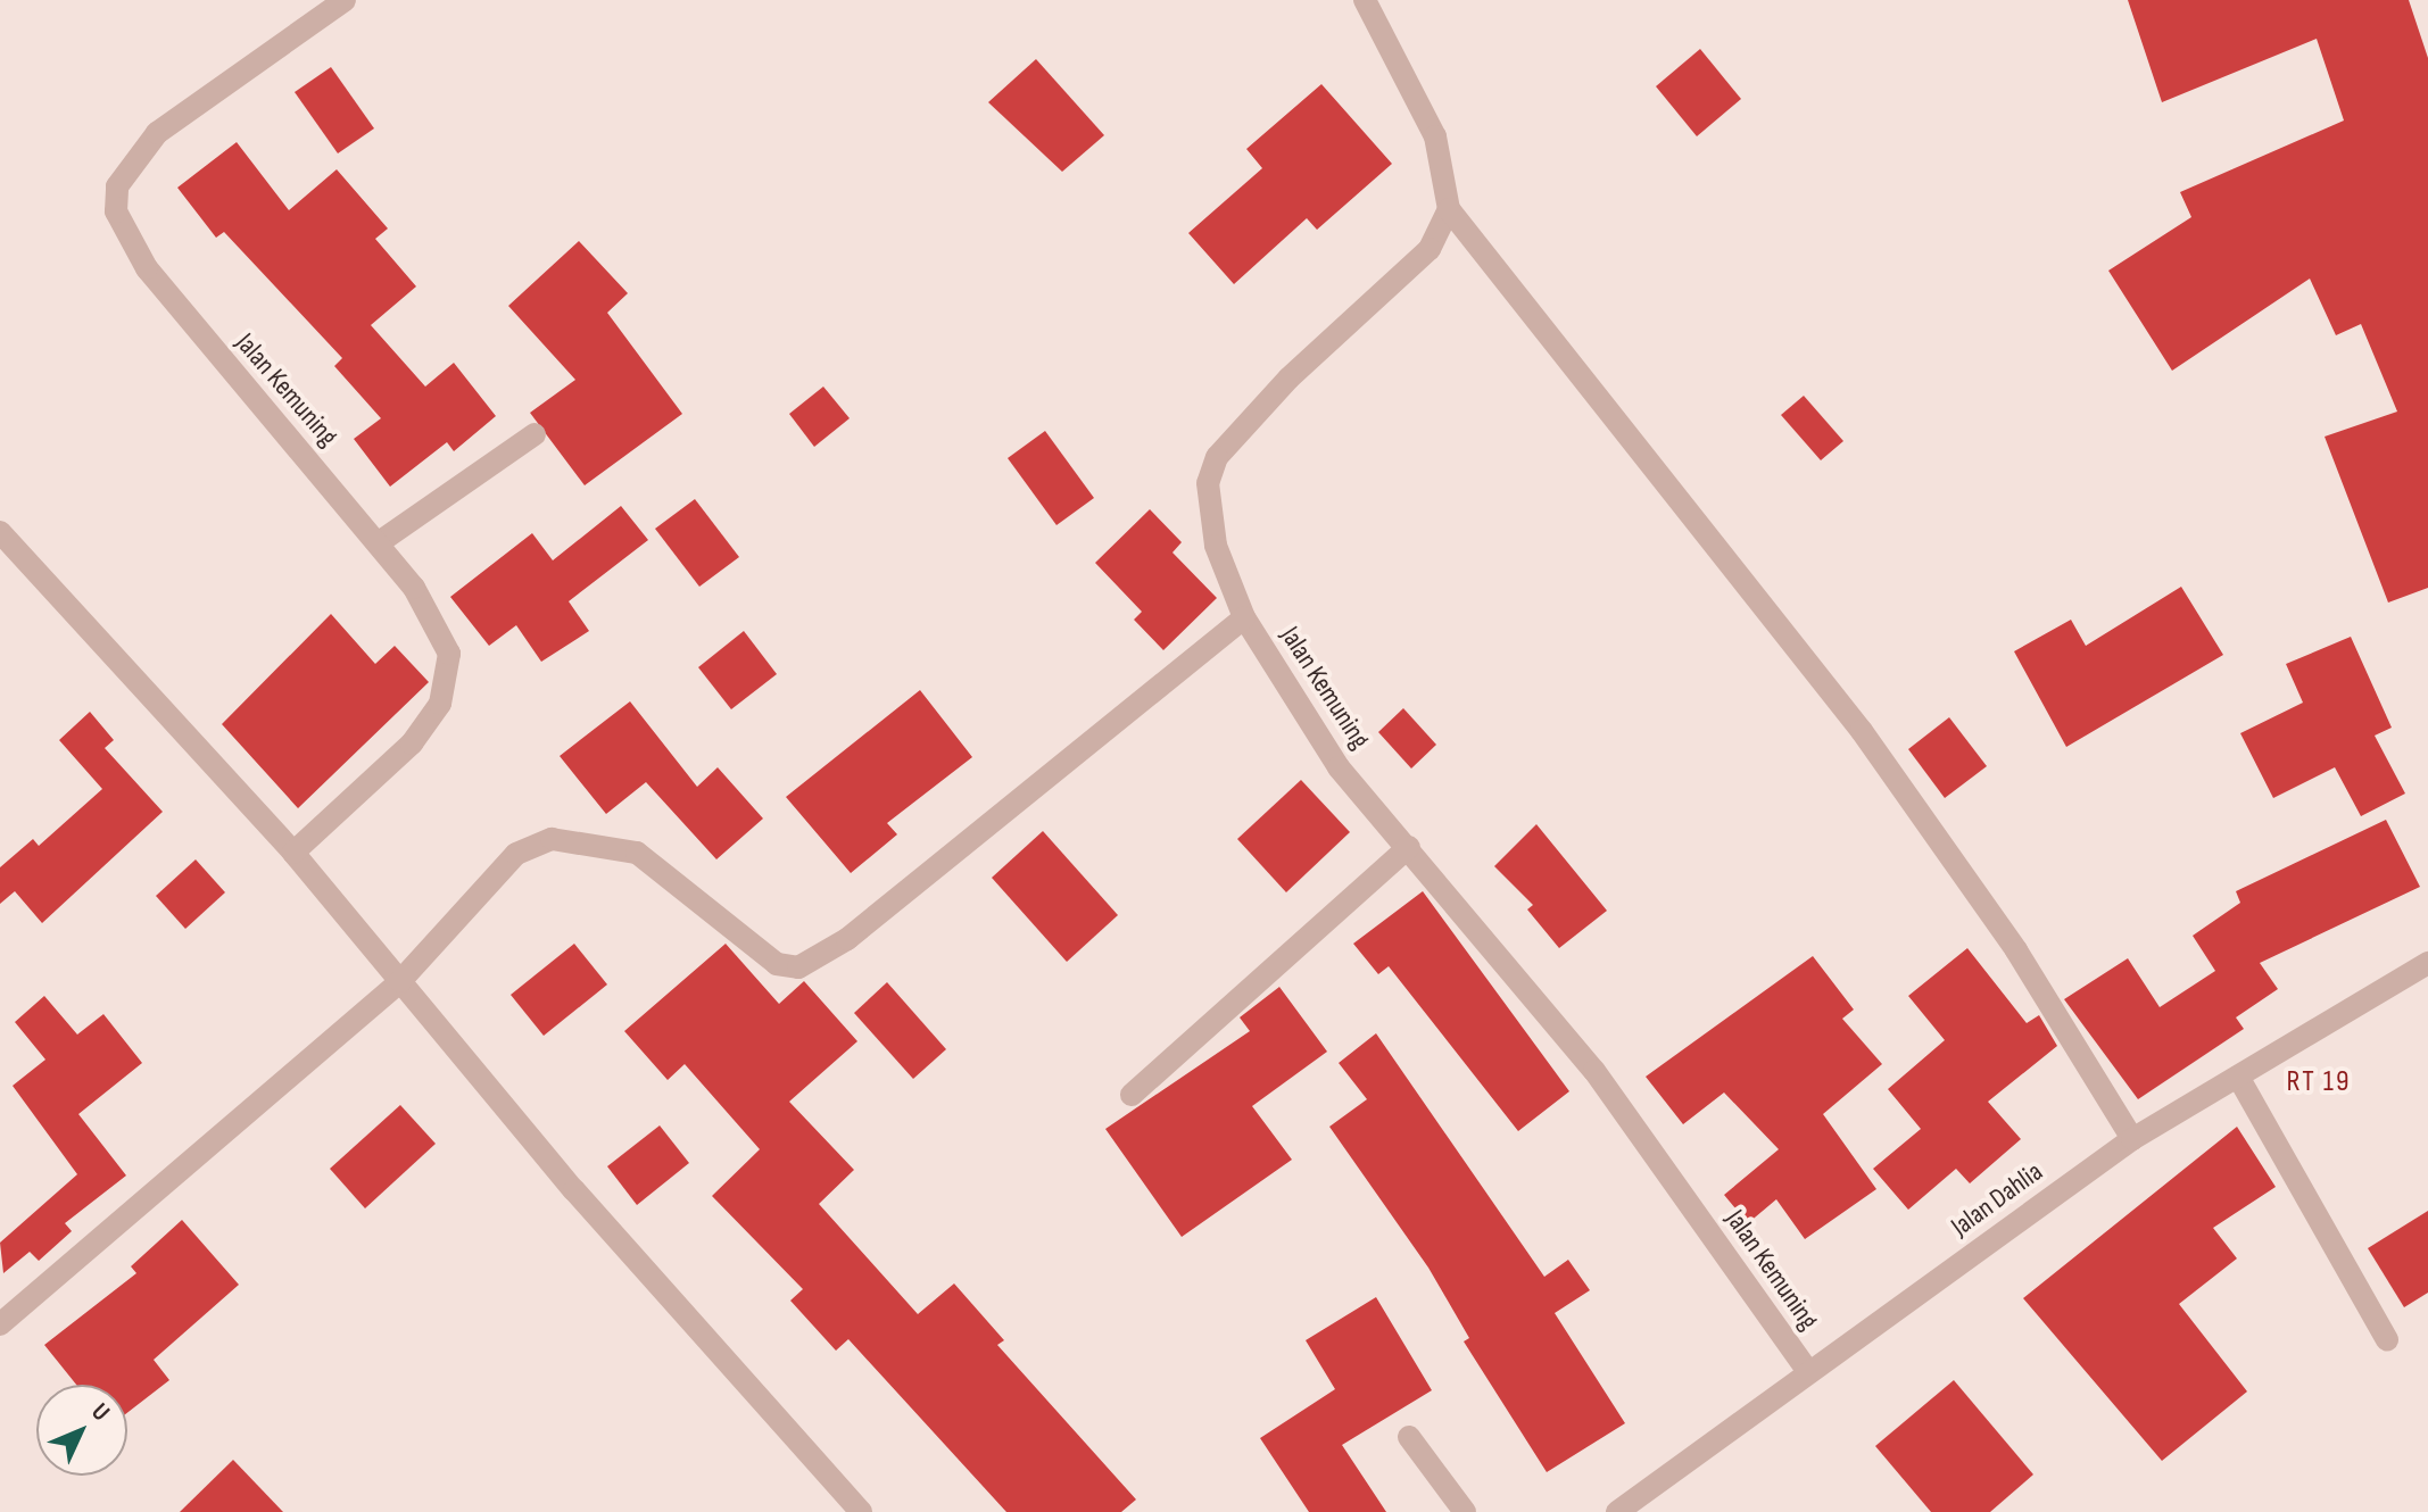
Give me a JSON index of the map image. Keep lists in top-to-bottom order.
{
  "streets": {
    "street": ["Jalan Kemuning", "Jalan Dahlia"]
  },
  "crossings": [
    ["Jalan Kemuning", "Jalan Dahlia"]
  ],
  "districts": ["RT 19"],
  "north": "top right"
}
